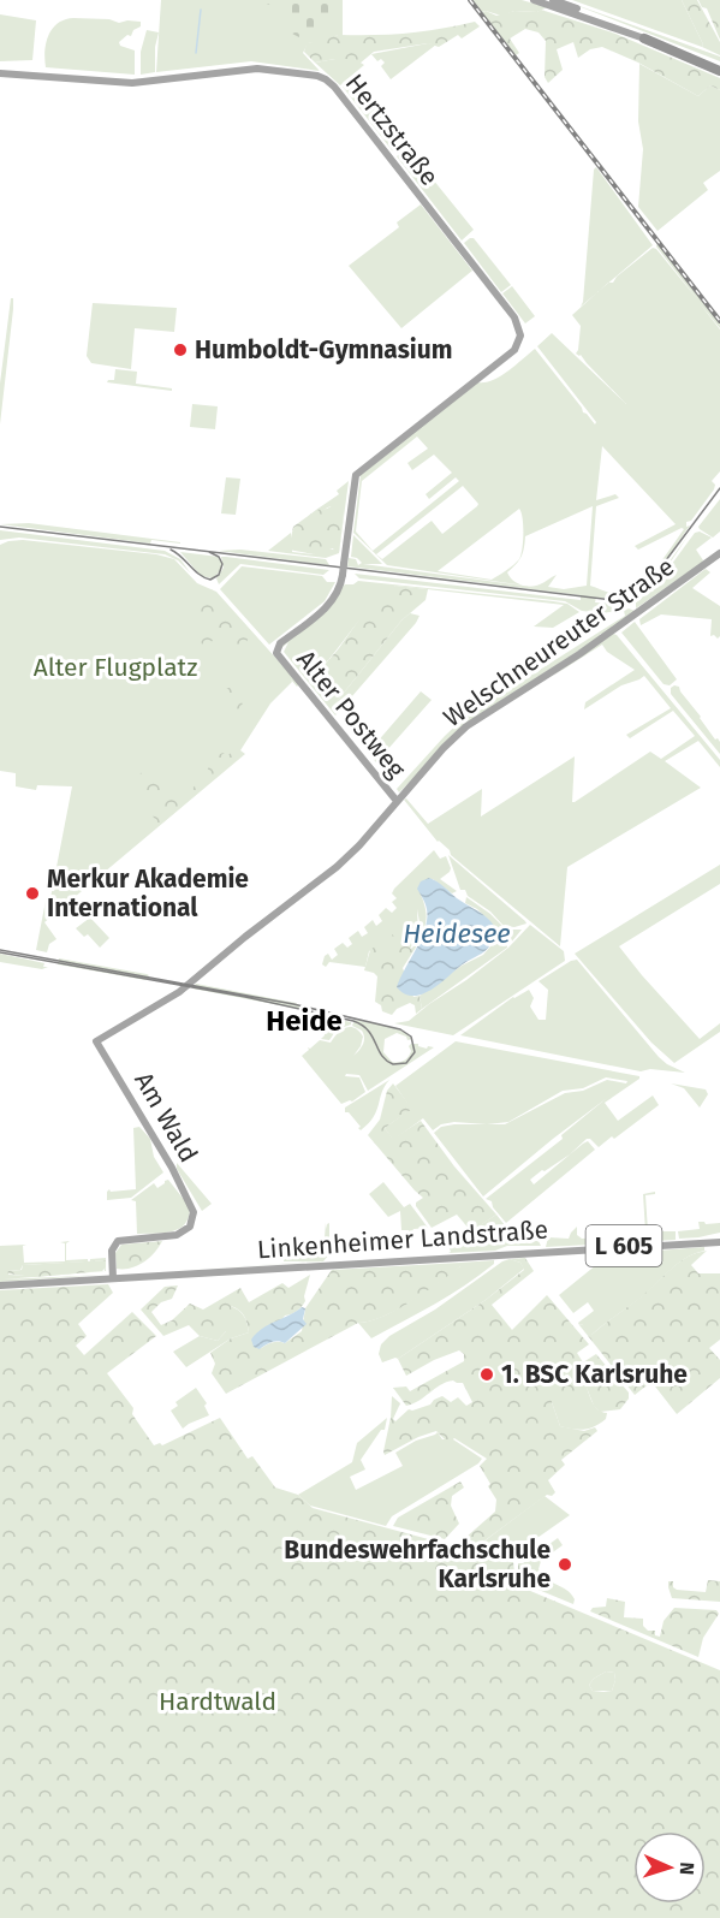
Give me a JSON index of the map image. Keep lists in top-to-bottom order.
{
  "streets": {
    "main road": [
      "Hertzstraße",
      "Welschneureuter Straße",
      "Alter Postweg",
      "Am Wald",
      "Linkenheimer Landstraße",
      "L 605"
    ]
  },
  "crossings": [
    ["Hertzstraße", "Alter Postweg"],
    ["Welschneureuter Straße", "Alter Postweg"],
    ["Welschneureuter Straße", "Am Wald"],
    ["Am Wald", "Linkenheimer Landstraße"],
    ["Am Wald", "L 605"],
    ["Linkenheimer Landstraße", "L 605"]
  ],
  "districts": ["Heide"],
  "water": ["Heidesee"],
  "parks": ["Alter Flugplatz", "Hardtwald"],
  "places": [
    "Humboldt-Gymnasium",
    "Merkur Akademie International",
    "1. BSC Karlsruhe",
    "Bundeswehrfachschule Karlsruhe"
  ],
  "north": "right"
}
